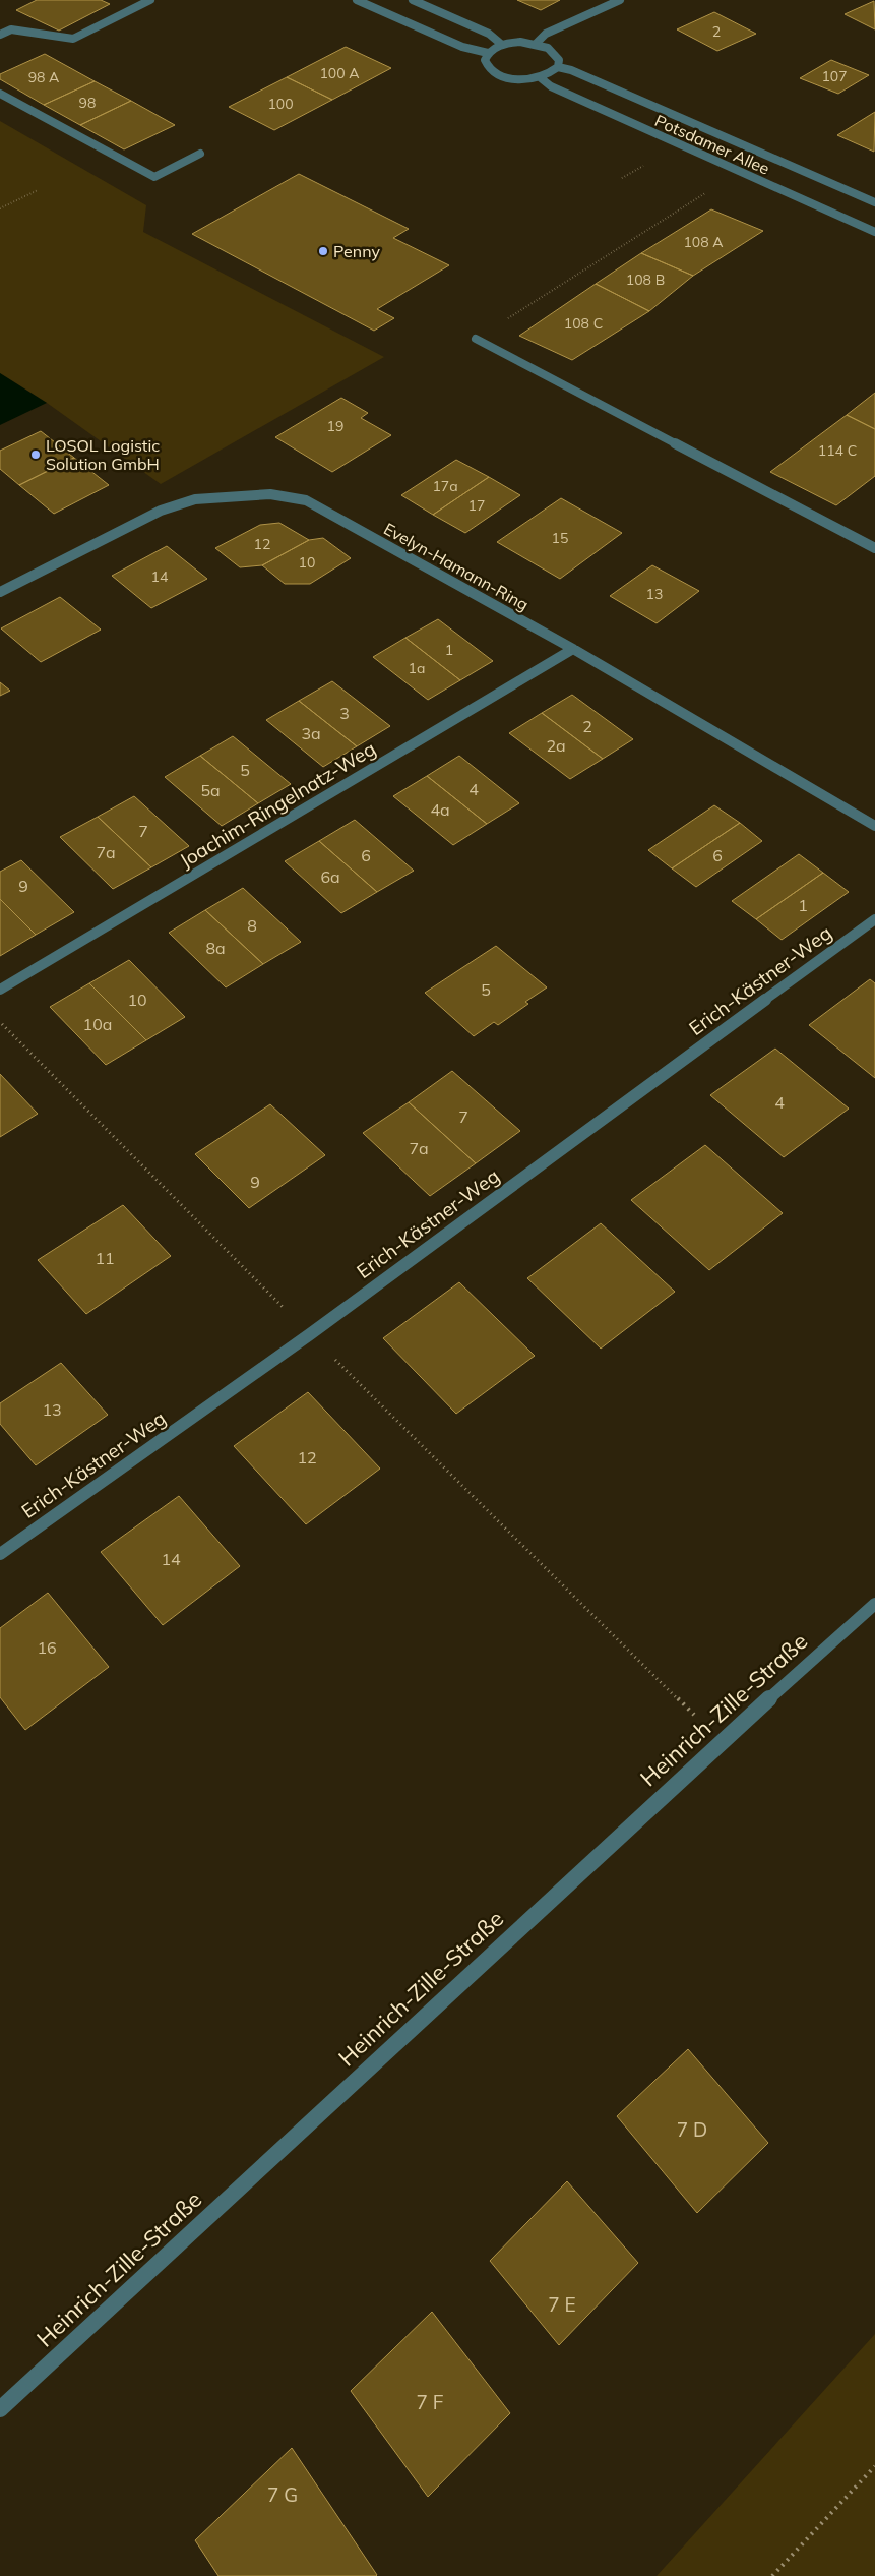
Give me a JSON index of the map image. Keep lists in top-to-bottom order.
{
  "streets": {
    "street": [
      "Potsdamer Allee",
      "Evelyn-Hamann-Ring",
      "Joachim-Ringelnatz-Weg",
      "Erich-Kästner-Weg",
      "Heinrich-Zille-Straße"
    ]
  },
  "crossings": [
    ["Evelyn-Hamann-Ring", "Joachim-Ringelnatz-Weg"]
  ],
  "places": ["Penny", "LOSOL Logistic Solution GmbH"],
  "house_numbers": [
    "2",
    "100 A",
    "107",
    "98 A",
    "98",
    "100",
    "108 A",
    "108 B",
    "108 C",
    "19",
    "114 C",
    "17a",
    "17",
    "15",
    "12",
    "10",
    "14",
    "13",
    "1",
    "1a",
    "3",
    "2",
    "3a",
    "2a",
    "5",
    "4",
    "5a",
    "4a",
    "7",
    "7a",
    "6",
    "6",
    "6a",
    "9",
    "1",
    "8",
    "8a",
    "5",
    "10",
    "10a",
    "4",
    "7",
    "7a",
    "9",
    "11",
    "13",
    "12",
    "14",
    "16",
    "7 D",
    "7 E",
    "7 F",
    "7 G"
  ]
}
